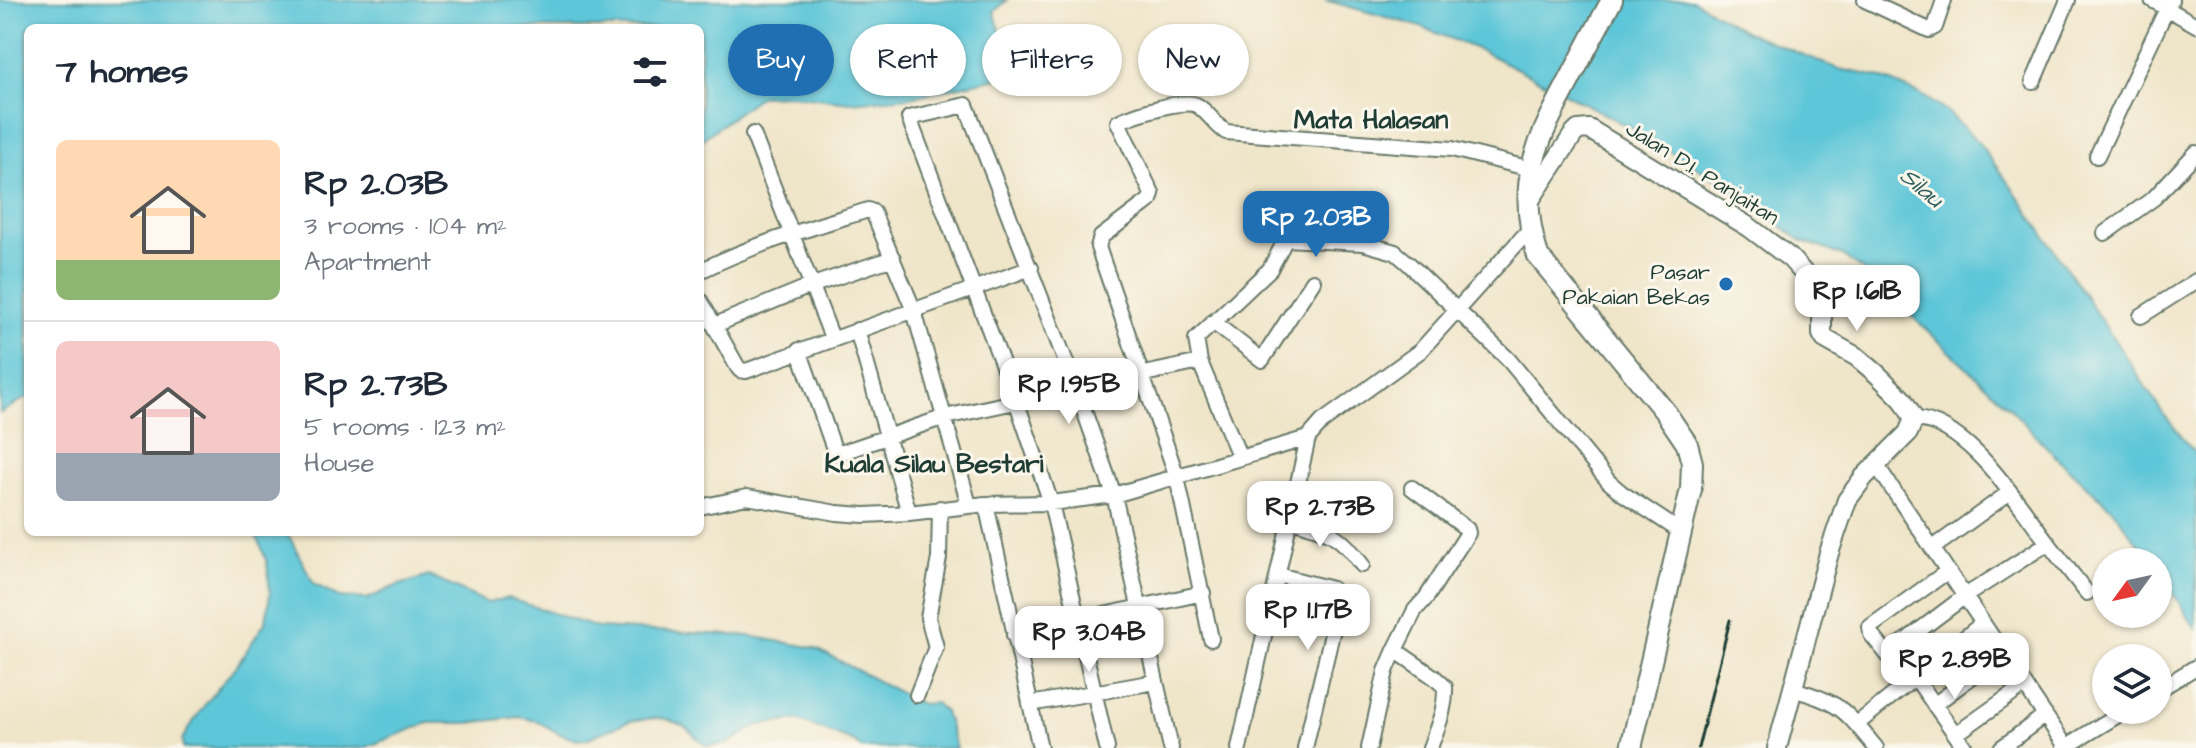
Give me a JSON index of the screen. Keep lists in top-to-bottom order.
{
  "streets": {
    "main road": ["Jalan D.I. Panjaitan"]
  },
  "districts": ["Mata Halasan", "Kuala Silau Bestari"],
  "water": ["Silau"],
  "places": ["Pasar Pakaian Bekas"],
  "north": "bottom left",
  "page": {
    "chip": [
      "Buy",
      "Rent",
      "Filters",
      "New"
    ],
    "heading": "7 homes",
    "list": [
      {
        "name": "Rp 2.03B",
        "note": "3 rooms · 104 m² · Apartment"
      },
      {
        "name": "Rp 2.73B",
        "note": "5 rooms · 123 m² · House"
      }
    ],
    "price": [
      "Rp 2.03B",
      "Rp 1.61B",
      "Rp 1.95B",
      "Rp 2.73B",
      "Rp 1.17B",
      "Rp 3.04B",
      "Rp 2.89B"
    ]
  }
}
